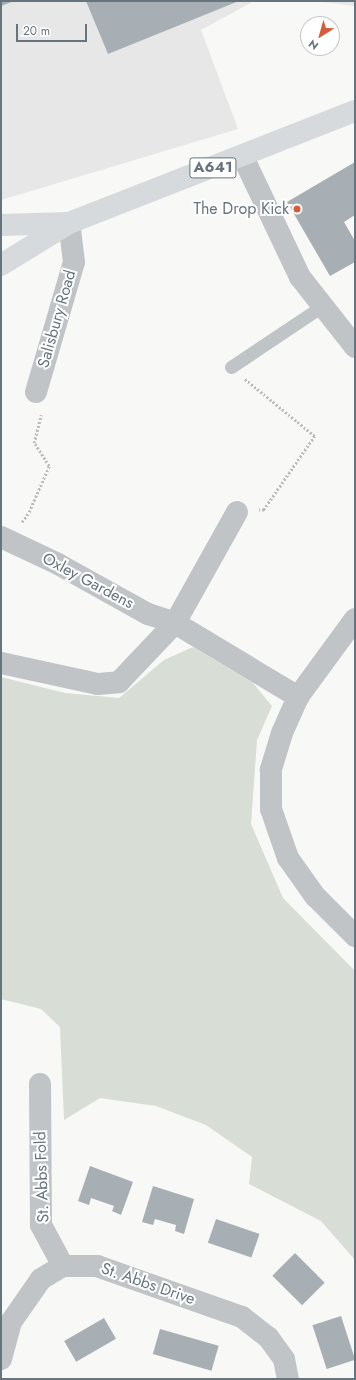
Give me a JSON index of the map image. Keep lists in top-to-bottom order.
{
  "streets": {
    "main road": ["A641"],
    "street": [
      "Salisbury Road",
      "Oxley Gardens",
      "St. Abbs Fold",
      "St. Abbs Drive"
    ]
  },
  "crossings": [
    ["A641", "Salisbury Road"],
    ["St. Abbs Fold", "St. Abbs Drive"]
  ],
  "places": ["The Drop Kick"],
  "scale_bar": "20 m",
  "north": "bottom left"
}
